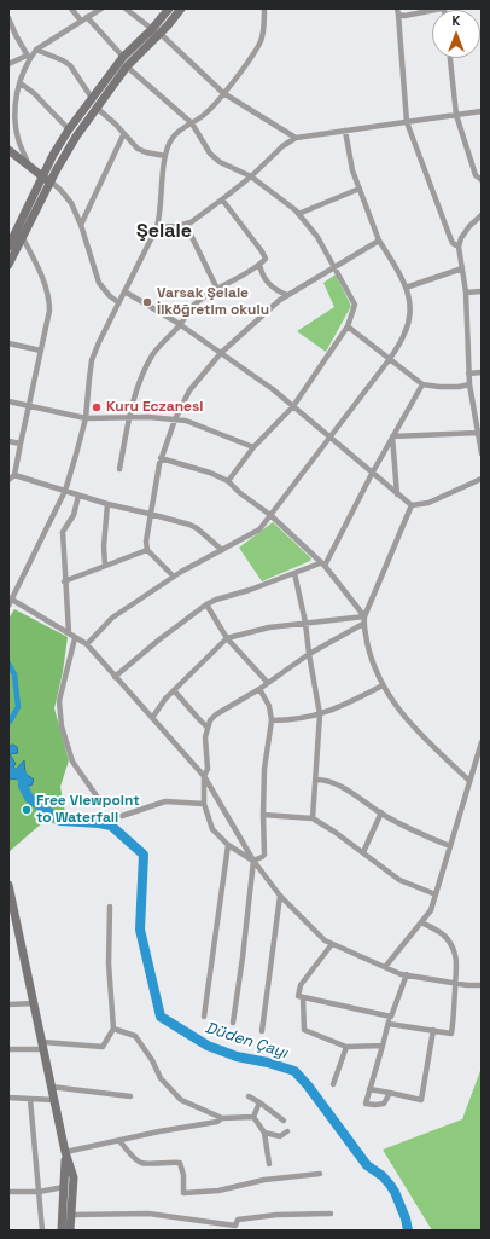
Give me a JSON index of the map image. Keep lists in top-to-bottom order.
{
  "districts": ["Şelale"],
  "water": ["Düden Çayı"],
  "places": ["Varsak Şelale İlköğretim okulu", "Kuru Eczanesi", "Free Viewpoint to Waterfall"],
  "north": "top"
}
